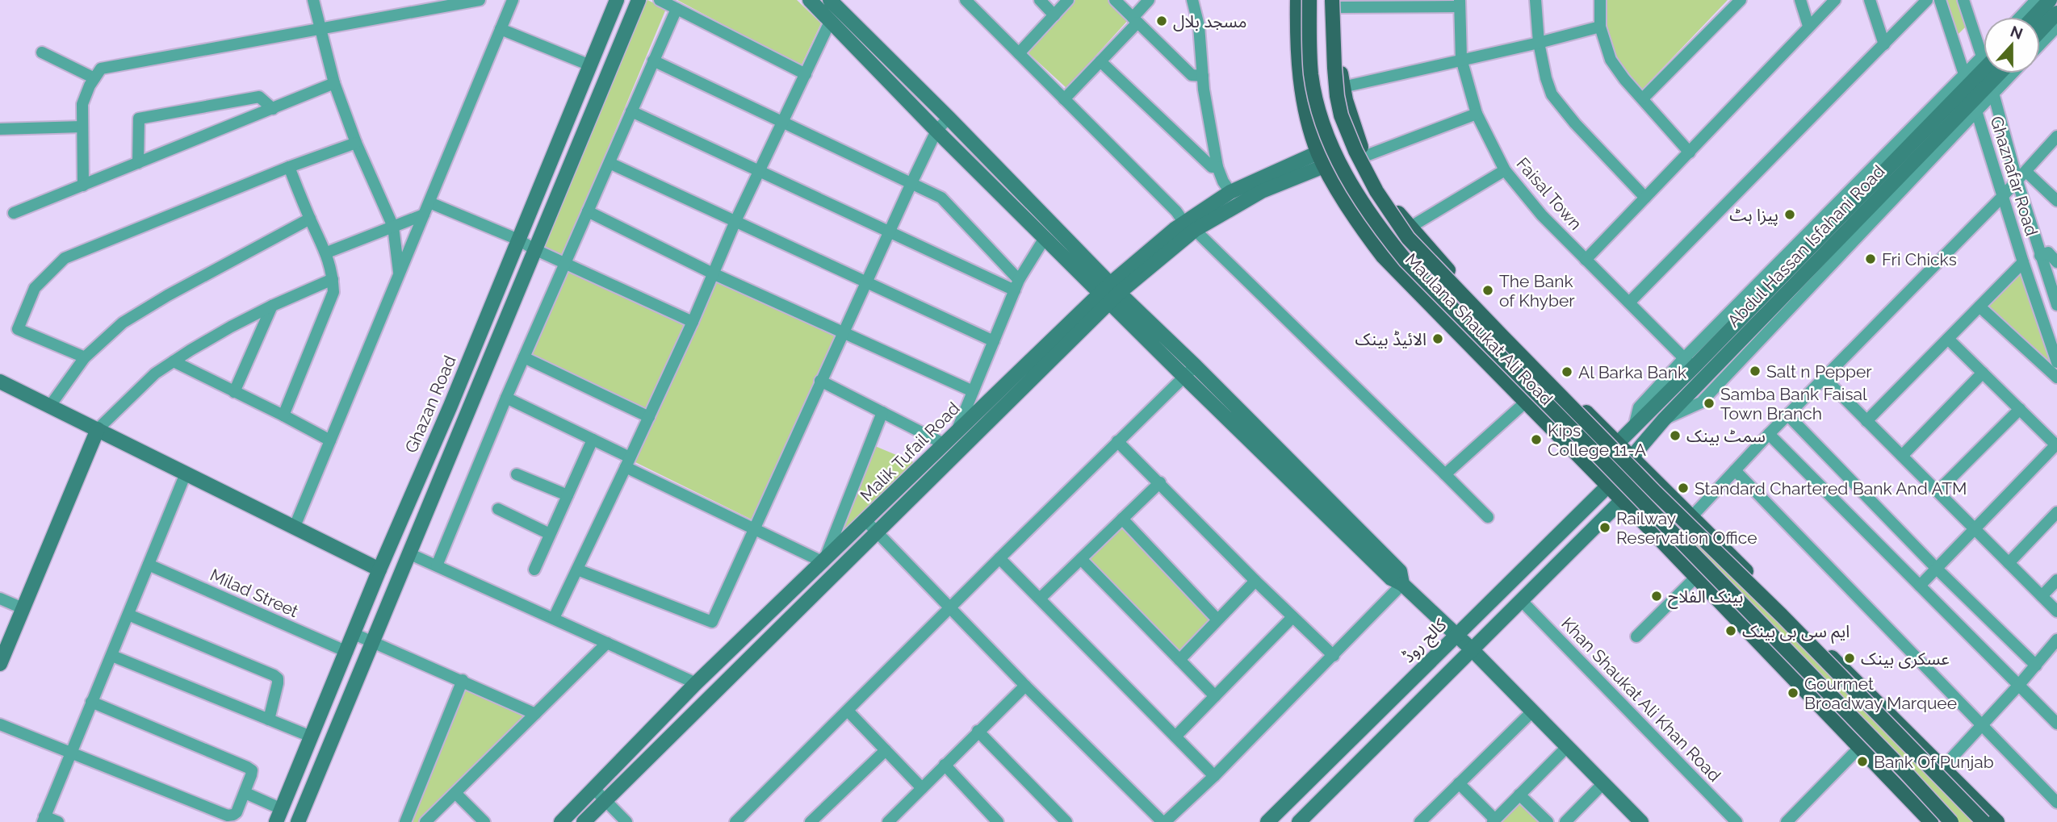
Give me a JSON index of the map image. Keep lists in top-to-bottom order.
{
  "streets": {
    "main road": ["Maulana Shaukat Ali Road"],
    "street": [
      "Ghaznafar Road",
      "Faisal Town",
      "Abdul Hassan Isfahani Road",
      "Ghazan Road",
      "Malik Tufail Road",
      "Milad Street",
      "کالج روڈ",
      "Khan Shaukat Ali Khan Road"
    ]
  },
  "crossings": [
    ["Ghaznafar Road", "Abdul Hassan Isfahani Road"],
    ["Faisal Town", "Abdul Hassan Isfahani Road"],
    ["Abdul Hassan Isfahani Road", "Maulana Shaukat Ali Road"],
    ["Maulana Shaukat Ali Road", "Malik Tufail Road"],
    ["Maulana Shaukat Ali Road", "کالج روڈ"],
    ["Ghazan Road", "Milad Street"]
  ],
  "places": [
    "مسجد بلال",
    "پیزا ہٹ",
    "Fri Chicks",
    "The Bank of Khyber",
    "الائیڈ بینک",
    "Salt n Pepper",
    "Al Barka Bank",
    "Samba Bank Faisal Town Branch",
    "سمٹ بینک",
    "Kips College 11-A",
    "Standard Chartered Bank And ATM",
    "Railway Reservation Office",
    "بینک الفلاح",
    "ایم سی بی بینک",
    "عسکری بینک",
    "Gourmet Broadway Marquee",
    "Bank Of Punjab"
  ],
  "north": "top"
}
